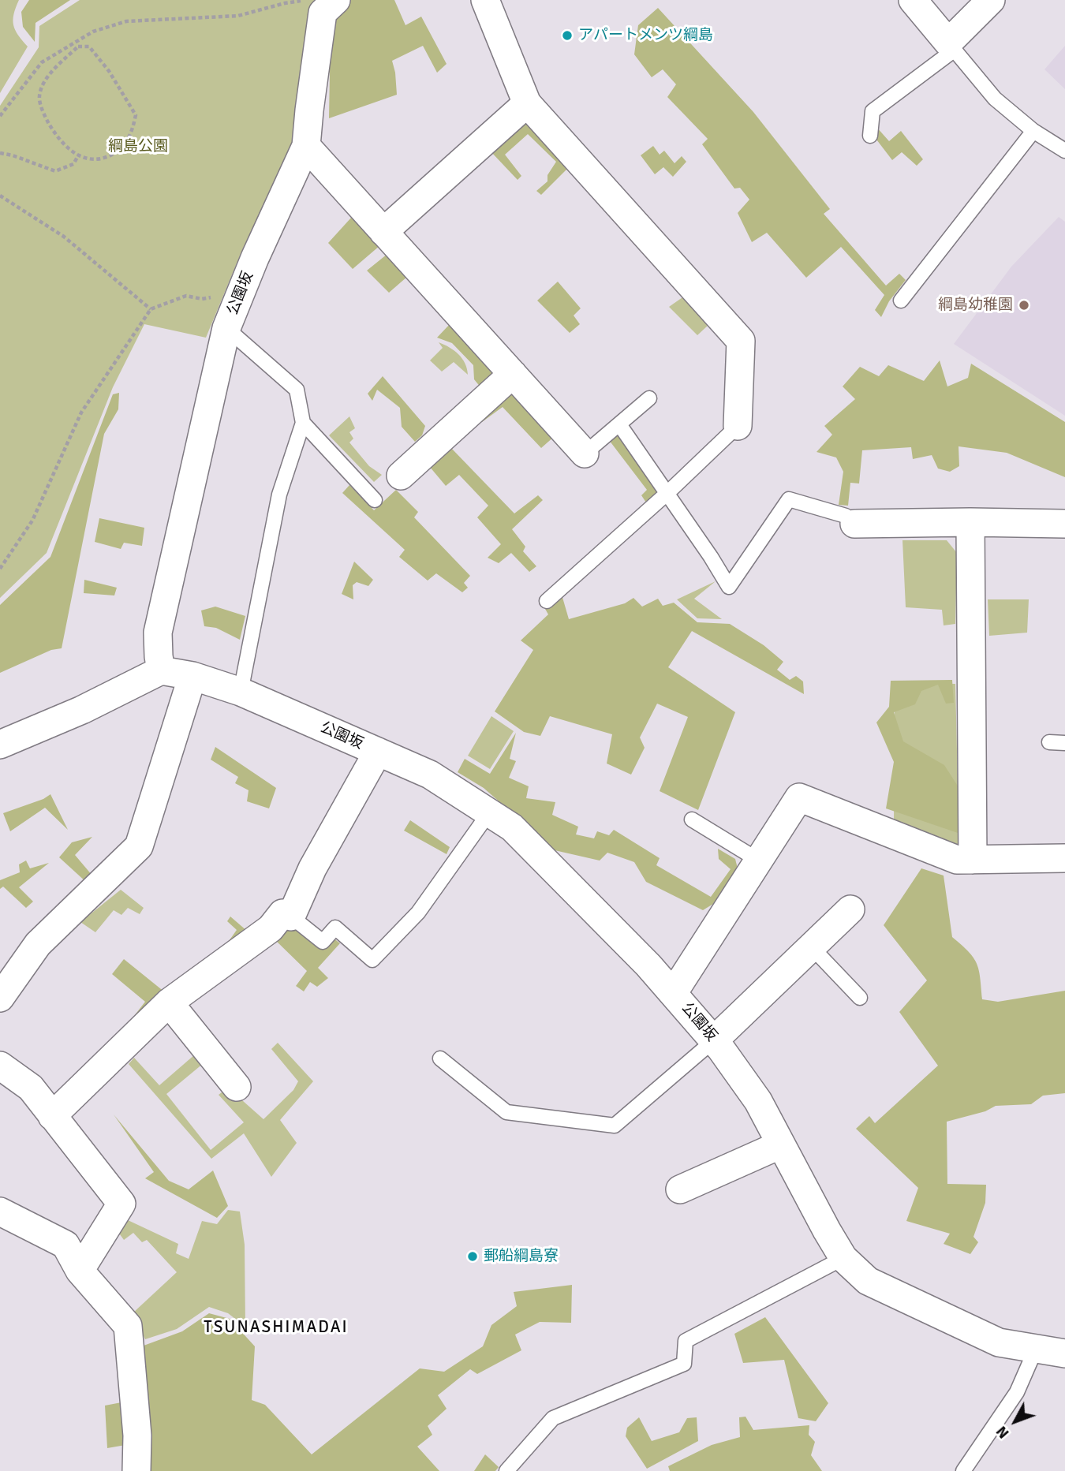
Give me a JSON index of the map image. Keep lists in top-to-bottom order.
{
  "streets": {
    "street": ["公園坂"]
  },
  "districts": ["TSUNASHIMADAI"],
  "parks": ["綱島公園"],
  "places": ["アパートメンツ綱島", "綱島幼稚園", "郵船綱島寮"],
  "north": "bottom left"
}
